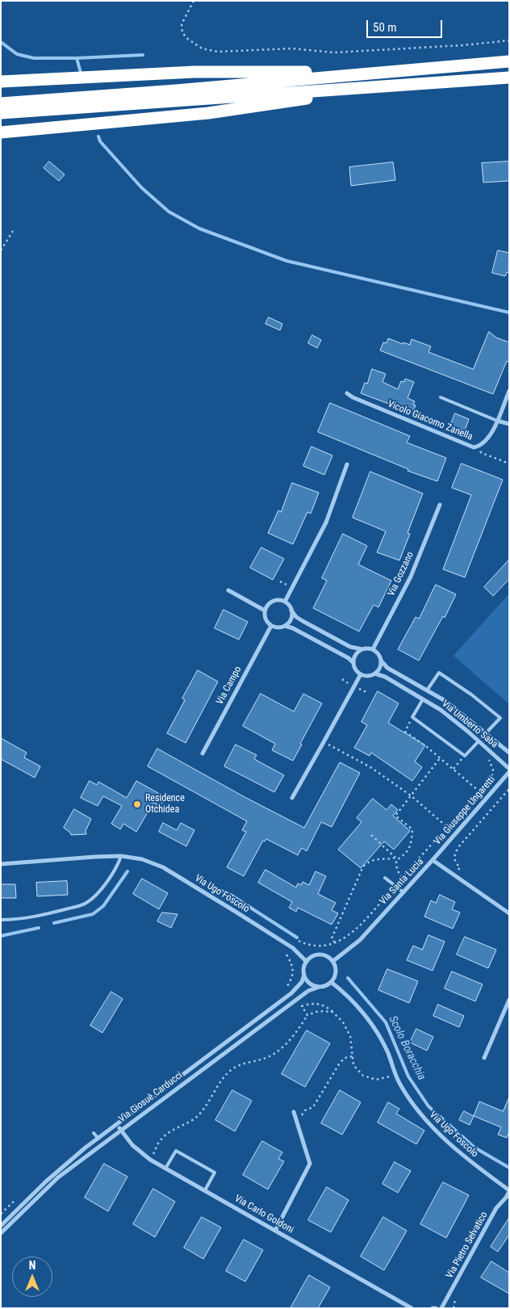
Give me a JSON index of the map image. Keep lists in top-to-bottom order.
{
  "streets": {
    "street": [
      "Vicolo Giacomo Zanella",
      "Via Gozzano",
      "Via Campo",
      "Via Umberto Saba",
      "Via Giuseppe Ungaretti",
      "Via Santa Lucia",
      "Via Ugo Foscolo",
      "Via Giosuè Carducci",
      "Via Carlo Goldoni",
      "Via Pietro Selvatico"
    ]
  },
  "crossings": [
    ["Via Gozzano", "Via Umberto Saba"],
    ["Via Umberto Saba", "Via Giuseppe Ungaretti"],
    ["Via Giuseppe Ungaretti", "Via Santa Lucia"],
    ["Via Santa Lucia", "Via Ugo Foscolo"],
    ["Via Santa Lucia", "Via Giosuè Carducci"],
    ["Via Ugo Foscolo", "Via Giosuè Carducci"],
    ["Via Ugo Foscolo", "Via Pietro Selvatico"],
    ["Via Giosuè Carducci", "Via Carlo Goldoni"]
  ],
  "water": ["Scolo Boracchia"],
  "places": ["Residence Otchidea"],
  "scale_bar": "50 m",
  "north": "top"
}
